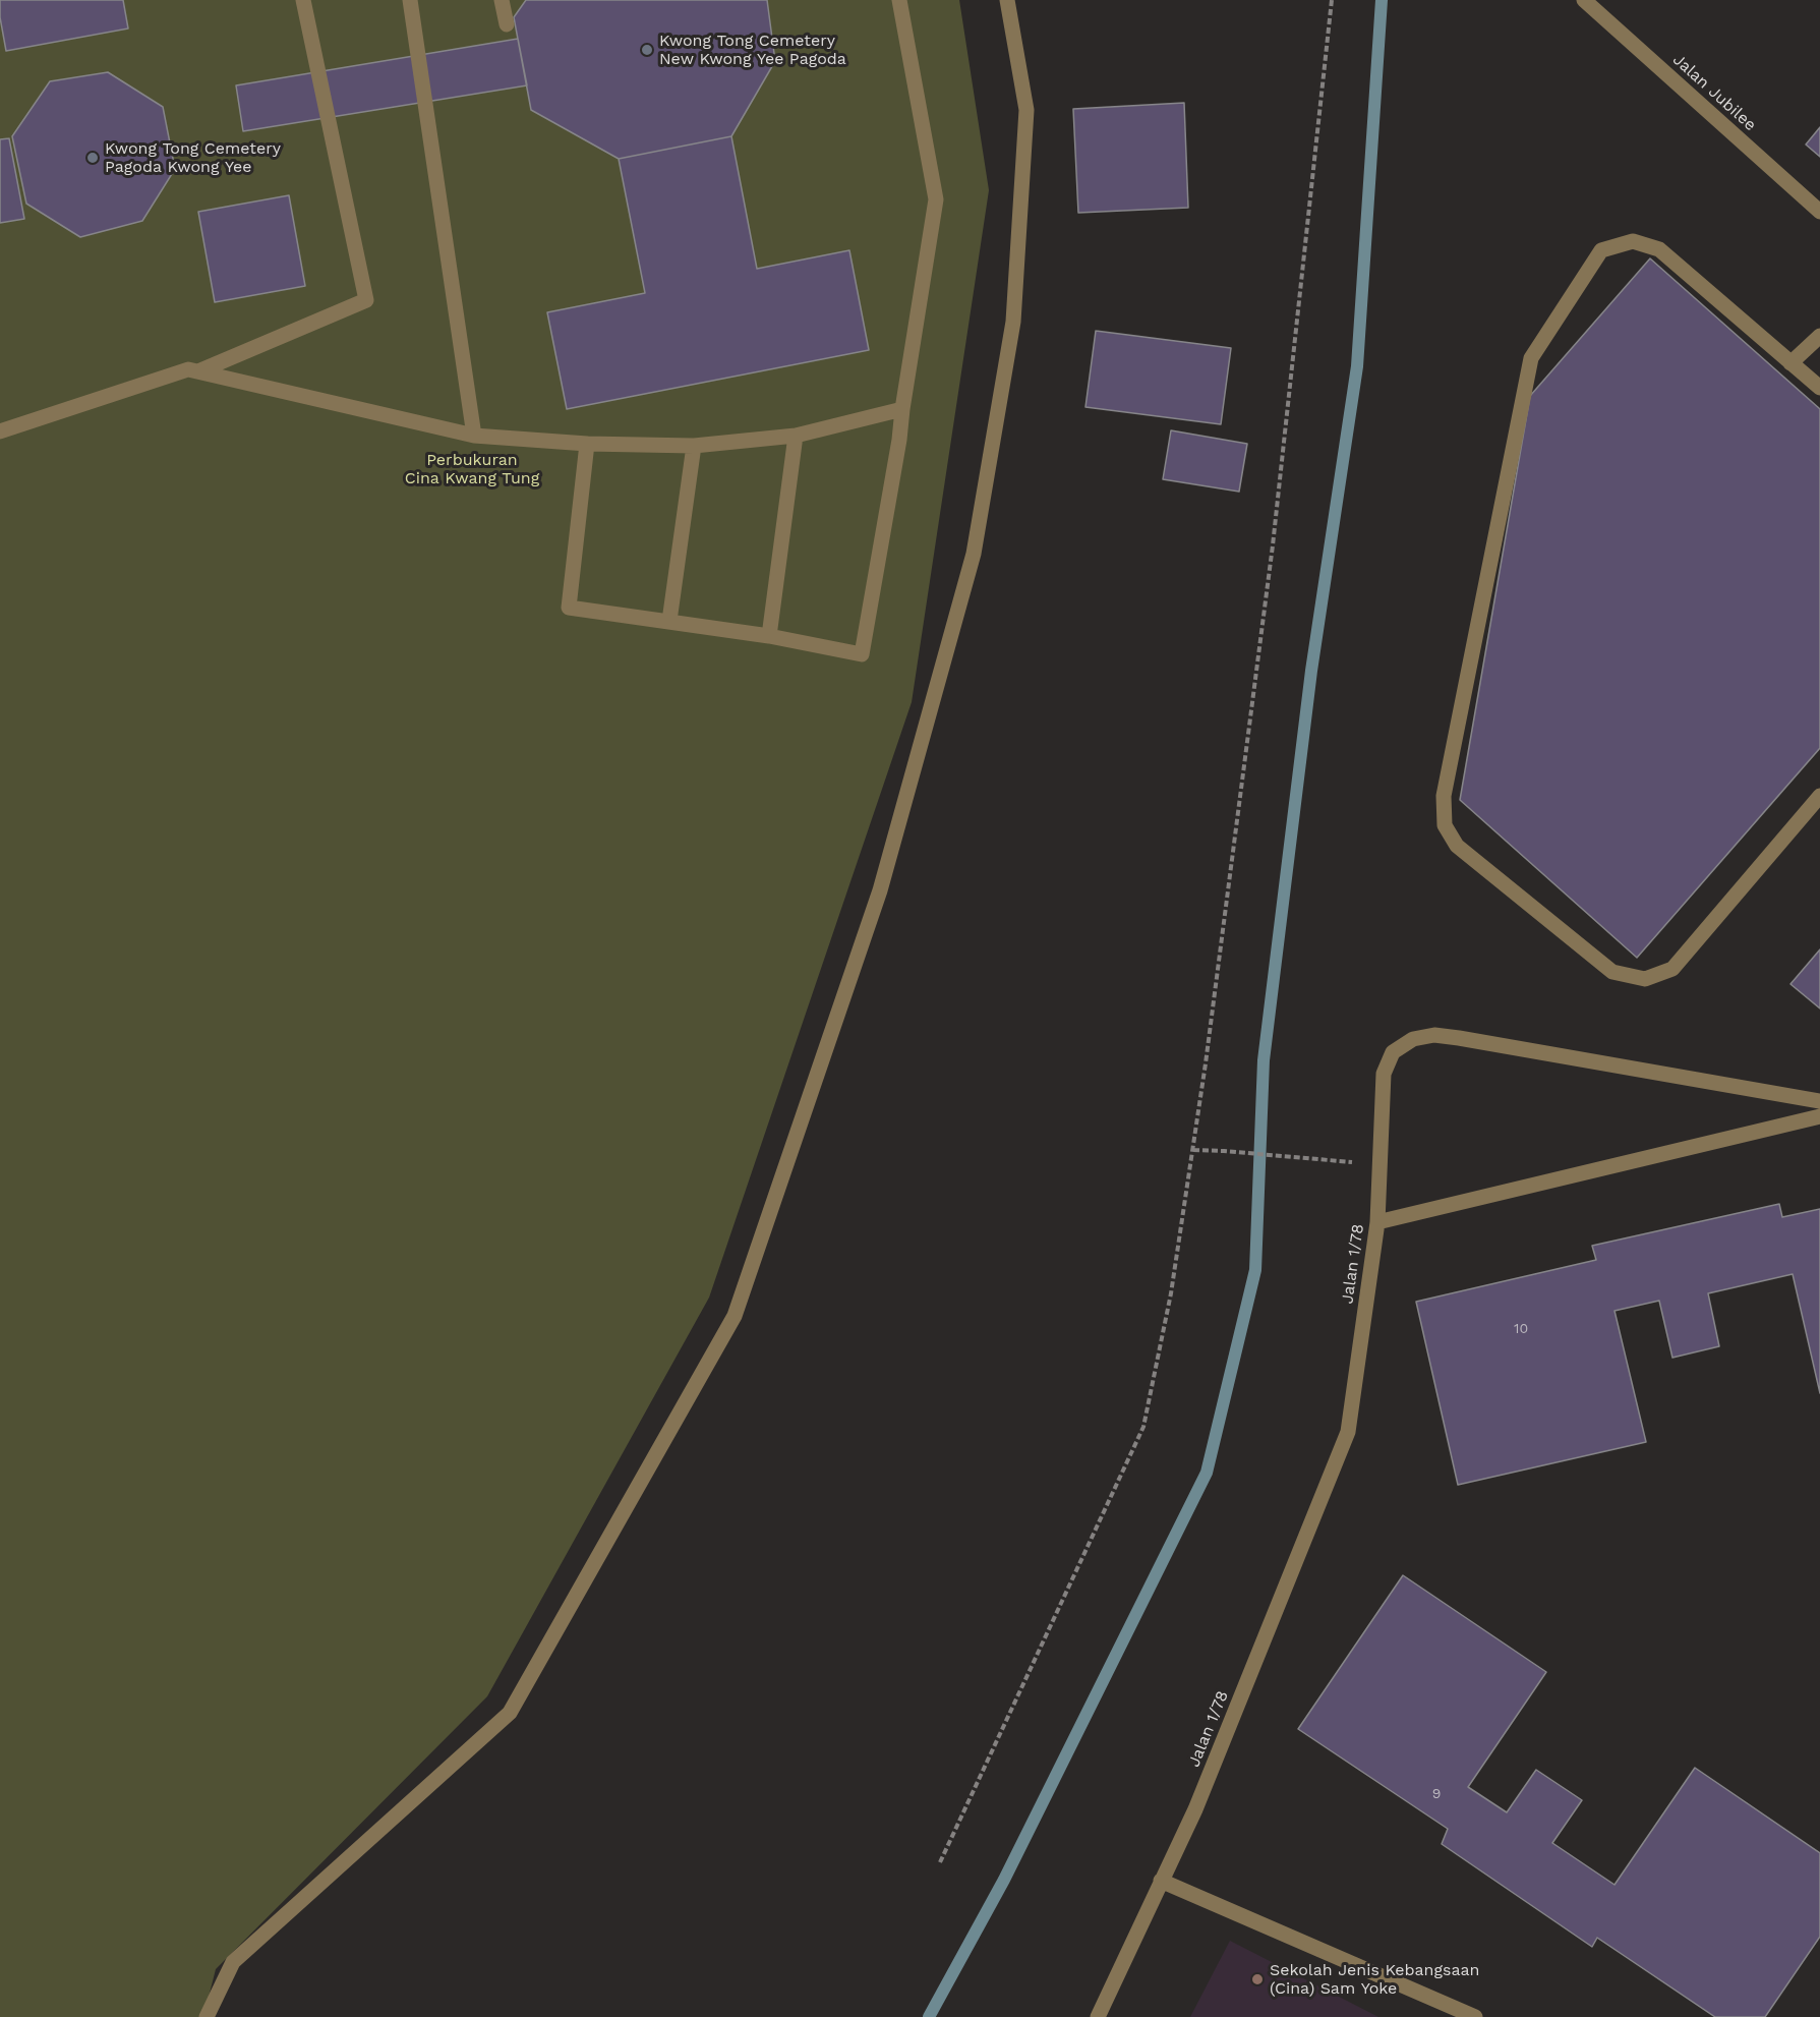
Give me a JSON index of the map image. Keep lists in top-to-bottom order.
{
  "streets": {
    "street": ["Jalan Jubilee", "Jalan 1/78"]
  },
  "parks": ["Perbukuran Cina Kwang Tung"],
  "places": ["Kwong Tong Cemetery New Kwong Yee Pagoda", "Kwong Tong Cemetery Pagoda Kwong Yee", "Sekolah Jenis Kebangsaan (Cina) Sam Yoke"],
  "house_numbers": ["10", "9"]
}
